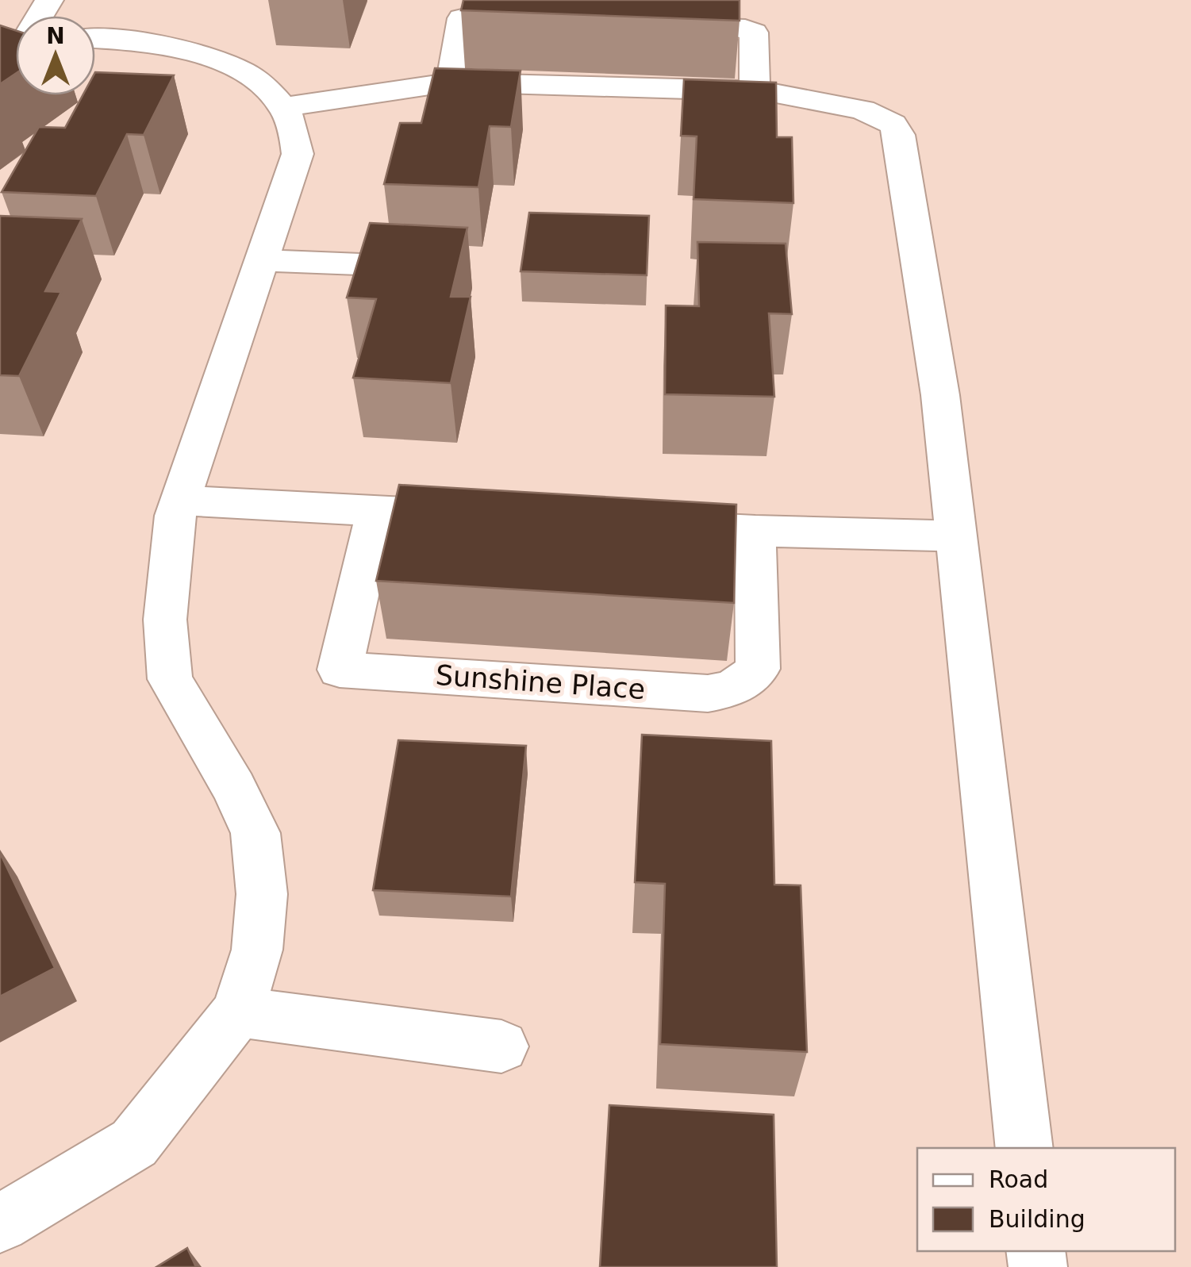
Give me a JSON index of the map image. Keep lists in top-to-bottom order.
{
  "streets": {
    "street": ["Sunshine Place"]
  },
  "legend": ["Road", "Building"],
  "north": "top"
}
